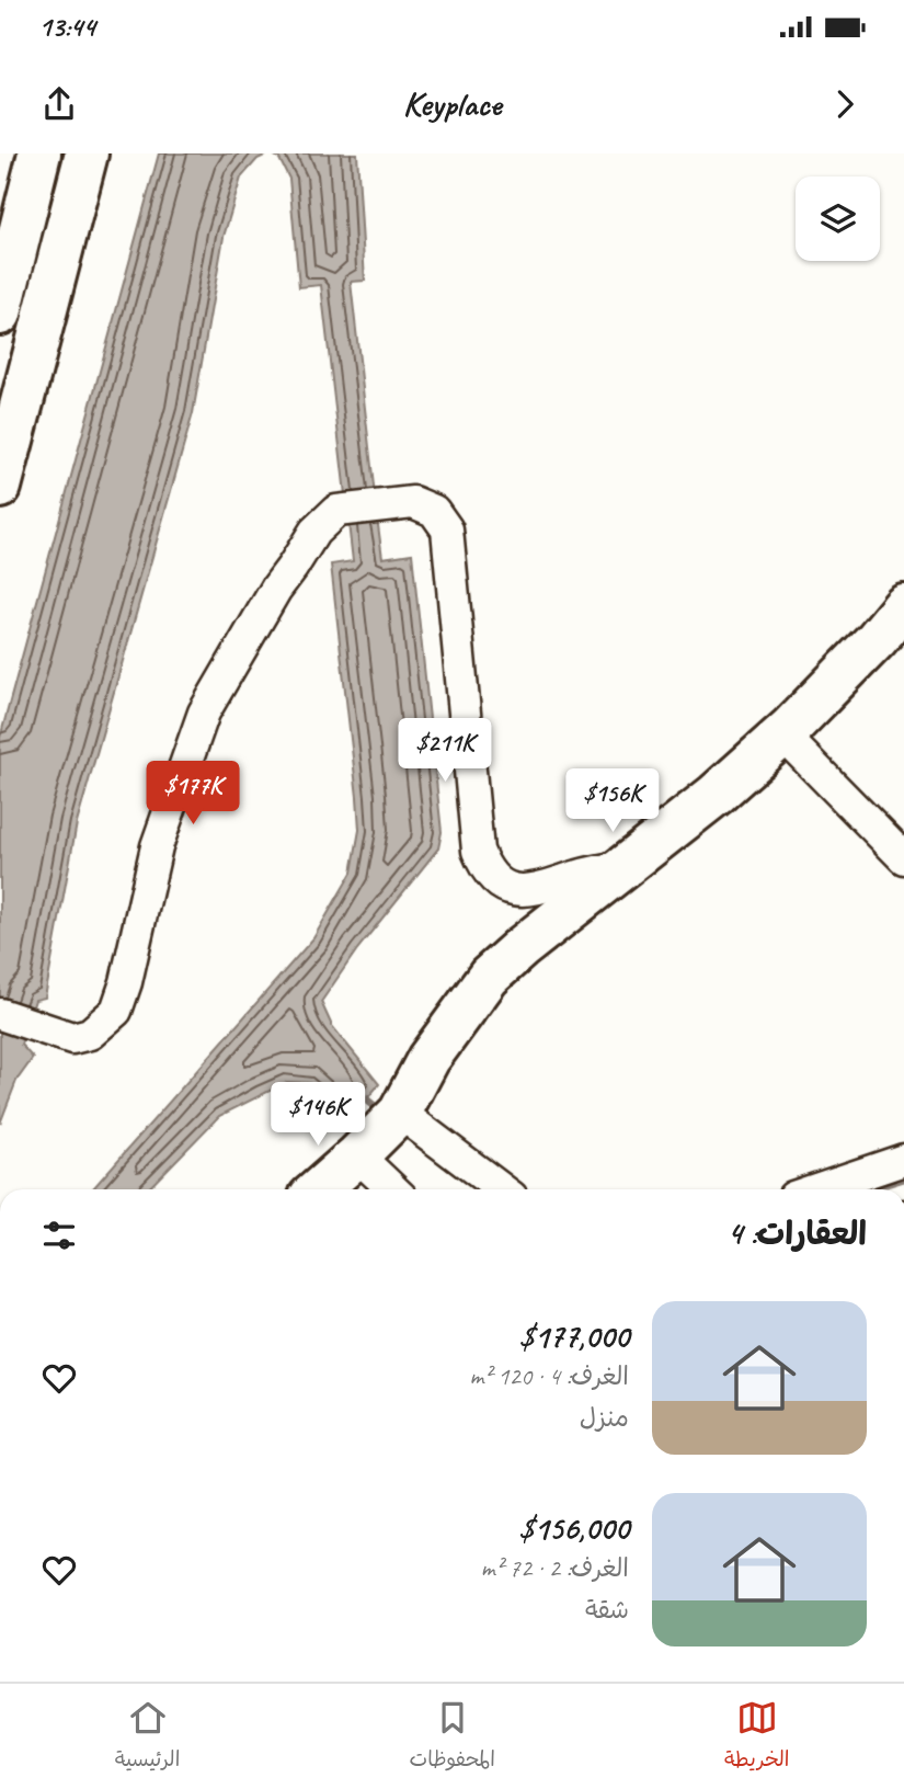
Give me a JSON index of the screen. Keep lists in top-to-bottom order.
{
  "page": {
    "status": "13:44",
    "header": "Keyplace",
    "price": [
      "$211K",
      "$177K",
      "$156K",
      "$146K"
    ],
    "heading": "العقارات: 4",
    "list": [
      {
        "name": "$177,000",
        "note": "الغرف: 4 · 120 m² · منزل"
      },
      {
        "name": "$156,000",
        "note": "الغرف: 2 · 72 m² · شقة"
      }
    ],
    "tabs": ["الخريطة", "المحفوظات", "الرئيسية"]
  }
}
